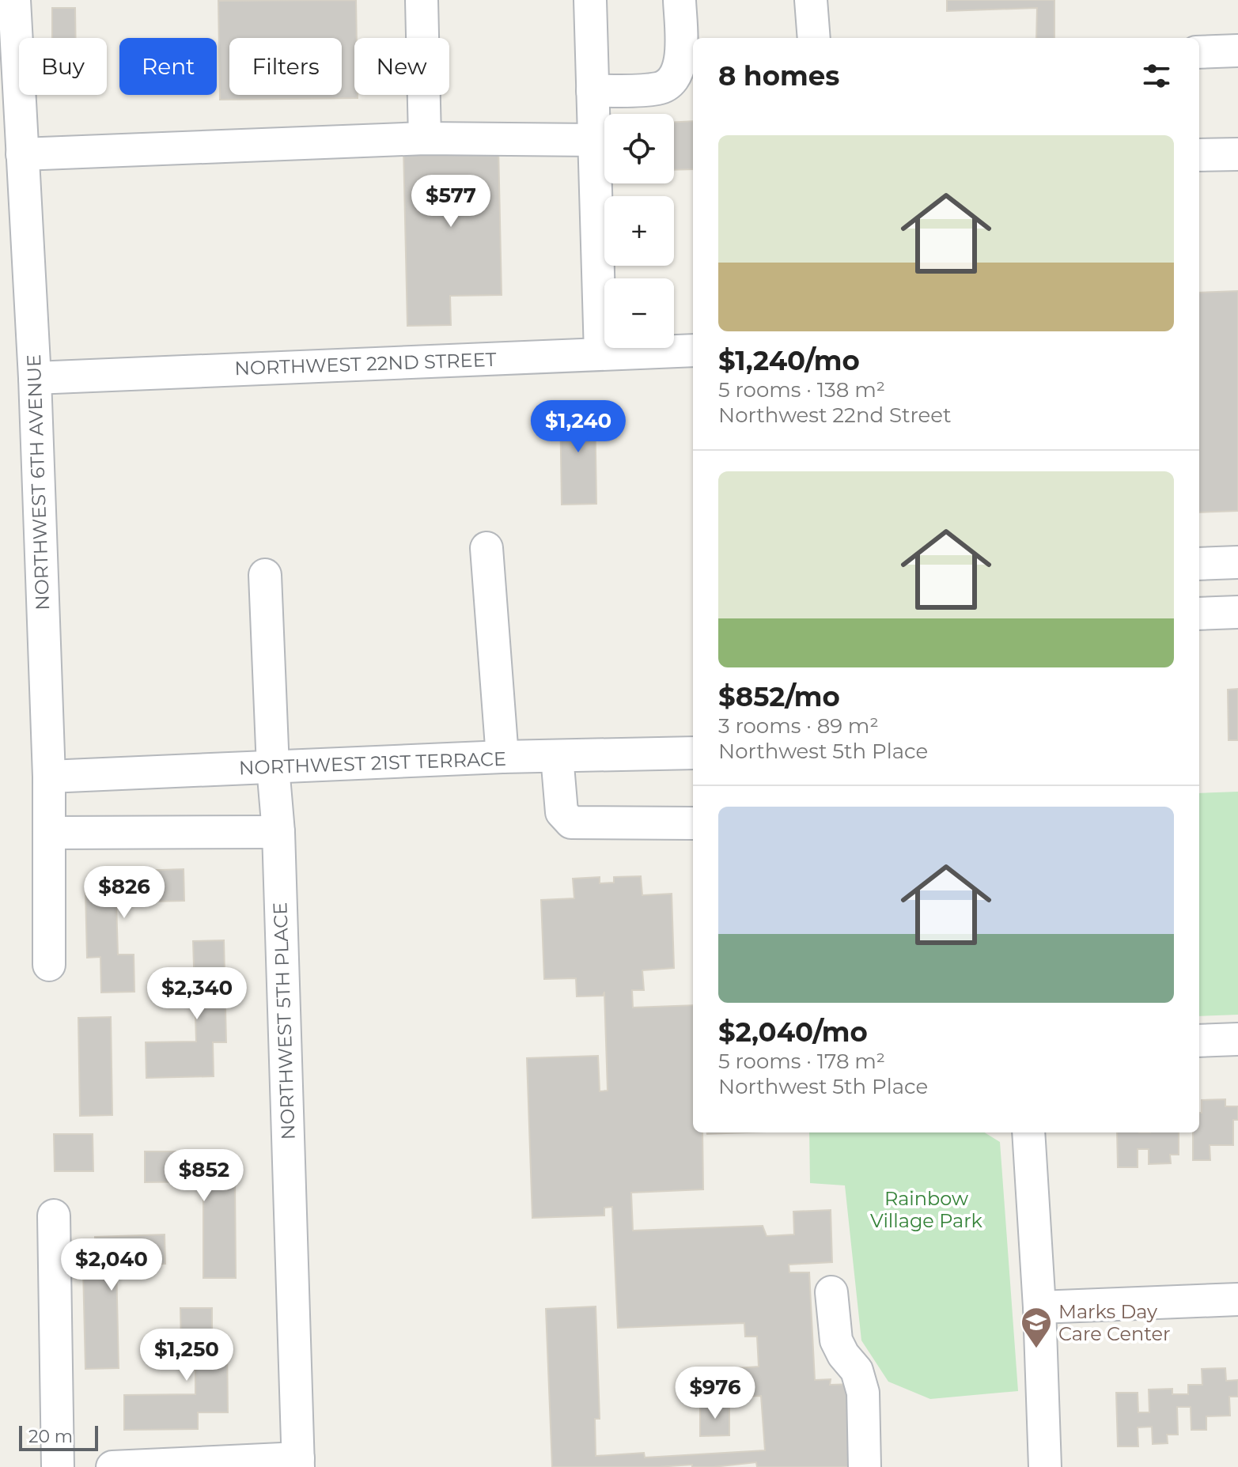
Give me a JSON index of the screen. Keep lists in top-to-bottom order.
{
  "streets": {
    "street": [
      "NORTHWEST 22ND STREET",
      "NORTHWEST 6TH AVENUE",
      "NORTHWEST 21ST TERRACE",
      "NORTHWEST 5TH PLACE"
    ]
  },
  "crossings": [
    ["NORTHWEST 22ND STREET", "NORTHWEST 6TH AVENUE"],
    ["NORTHWEST 6TH AVENUE", "NORTHWEST 21ST TERRACE"],
    ["NORTHWEST 21ST TERRACE", "NORTHWEST 5TH PLACE"]
  ],
  "parks": ["Rainbow Village Park"],
  "places": {
    "school or university": ["Marks Day Care Center"]
  },
  "scale_bar": "20 m",
  "page": {
    "chip": [
      "Buy",
      "Rent",
      "Filters",
      "New"
    ],
    "heading": "8 homes",
    "map_buttons": ["+", "−"],
    "list": [
      {
        "name": "$1,240/mo",
        "note": "5 rooms · 138 m² · Northwest 22nd Street"
      },
      {
        "name": "$852/mo",
        "note": "3 rooms · 89 m² · Northwest 5th Place"
      },
      {
        "name": "$2,040/mo",
        "note": "5 rooms · 178 m² · Northwest 5th Place"
      }
    ],
    "price": [
      "$577",
      "$1,240",
      "$826",
      "$2,340",
      "$852",
      "$2,040",
      "$1,250",
      "$976"
    ],
    "scale": "20 m"
  }
}
